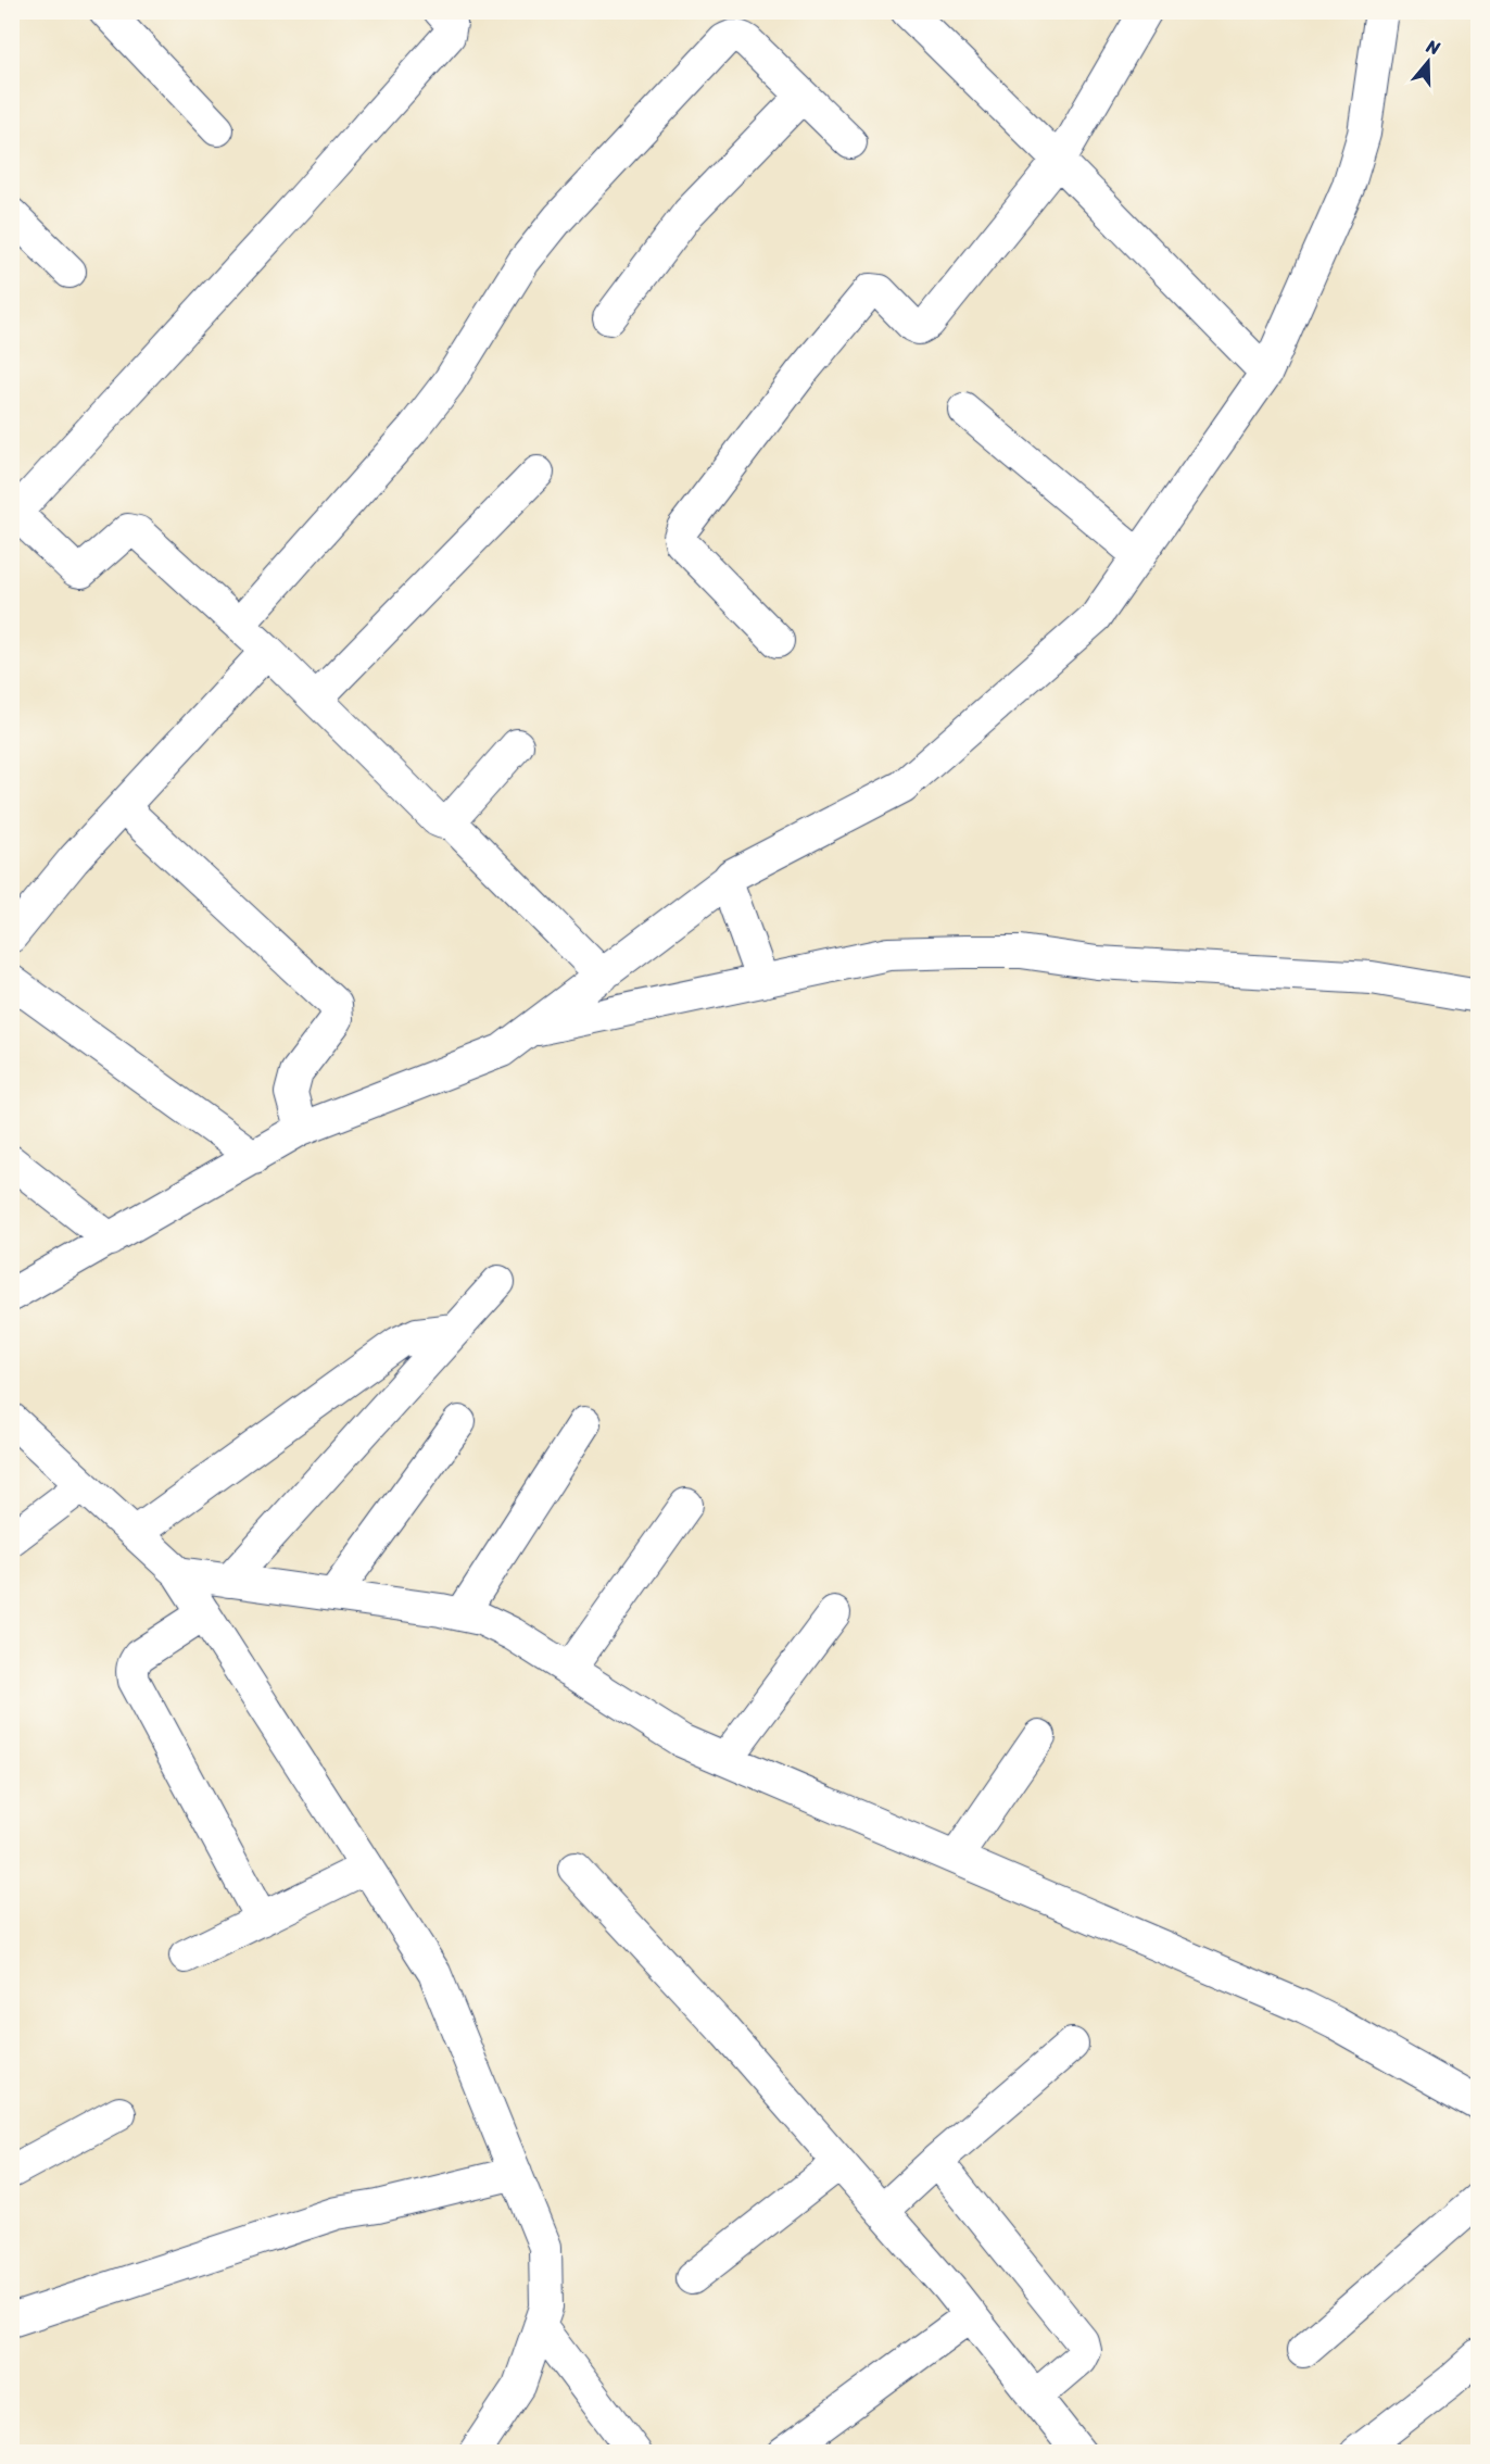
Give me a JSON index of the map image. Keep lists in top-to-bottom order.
{
  "north": "top"
}
